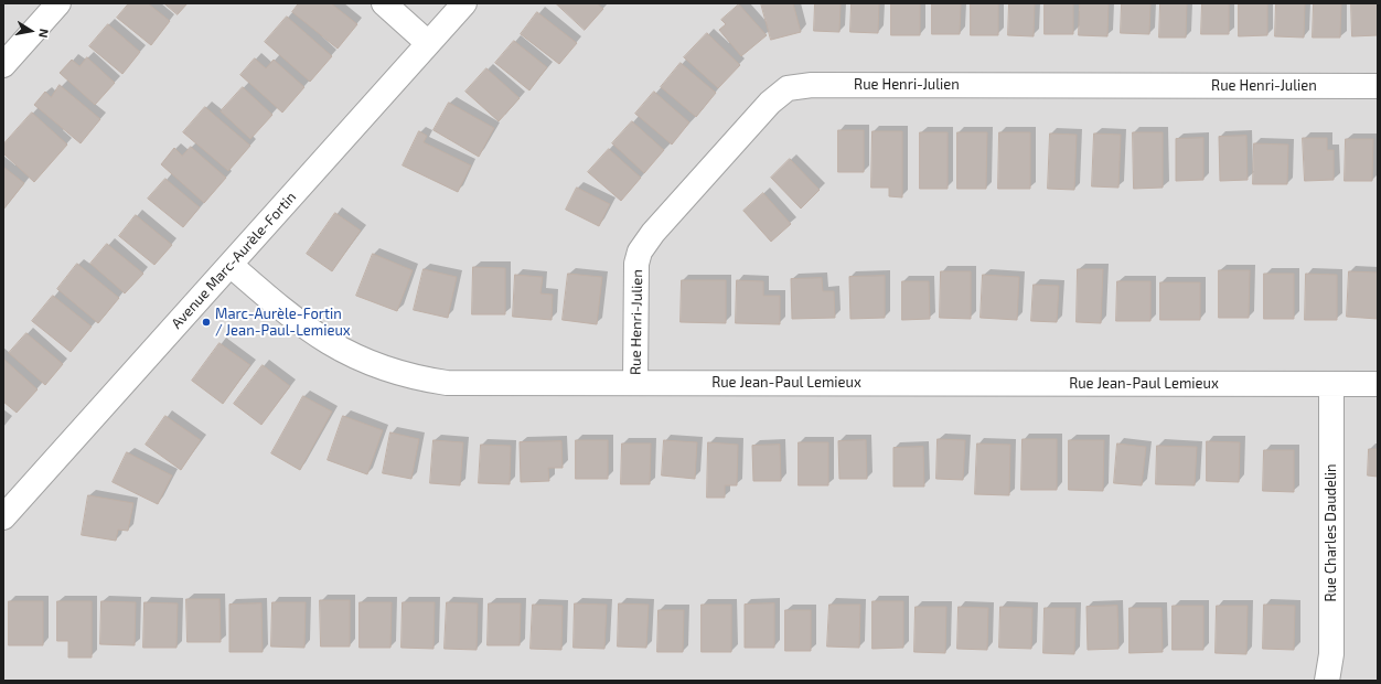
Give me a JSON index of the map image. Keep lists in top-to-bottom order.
{
  "streets": {
    "street": [
      "Rue Henri-Julien",
      "Avenue Marc-Aurèle-Fortin",
      "Rue Jean-Paul Lemieux",
      "Rue Charles Daudelin"
    ]
  },
  "crossings": [
    ["Rue Henri-Julien", "Rue Jean-Paul Lemieux"],
    ["Avenue Marc-Aurèle-Fortin", "Rue Jean-Paul Lemieux"],
    ["Rue Jean-Paul Lemieux", "Rue Charles Daudelin"]
  ],
  "places": ["Marc-Aurèle-Fortin / Jean-Paul-Lemieux"],
  "north": "right"
}
